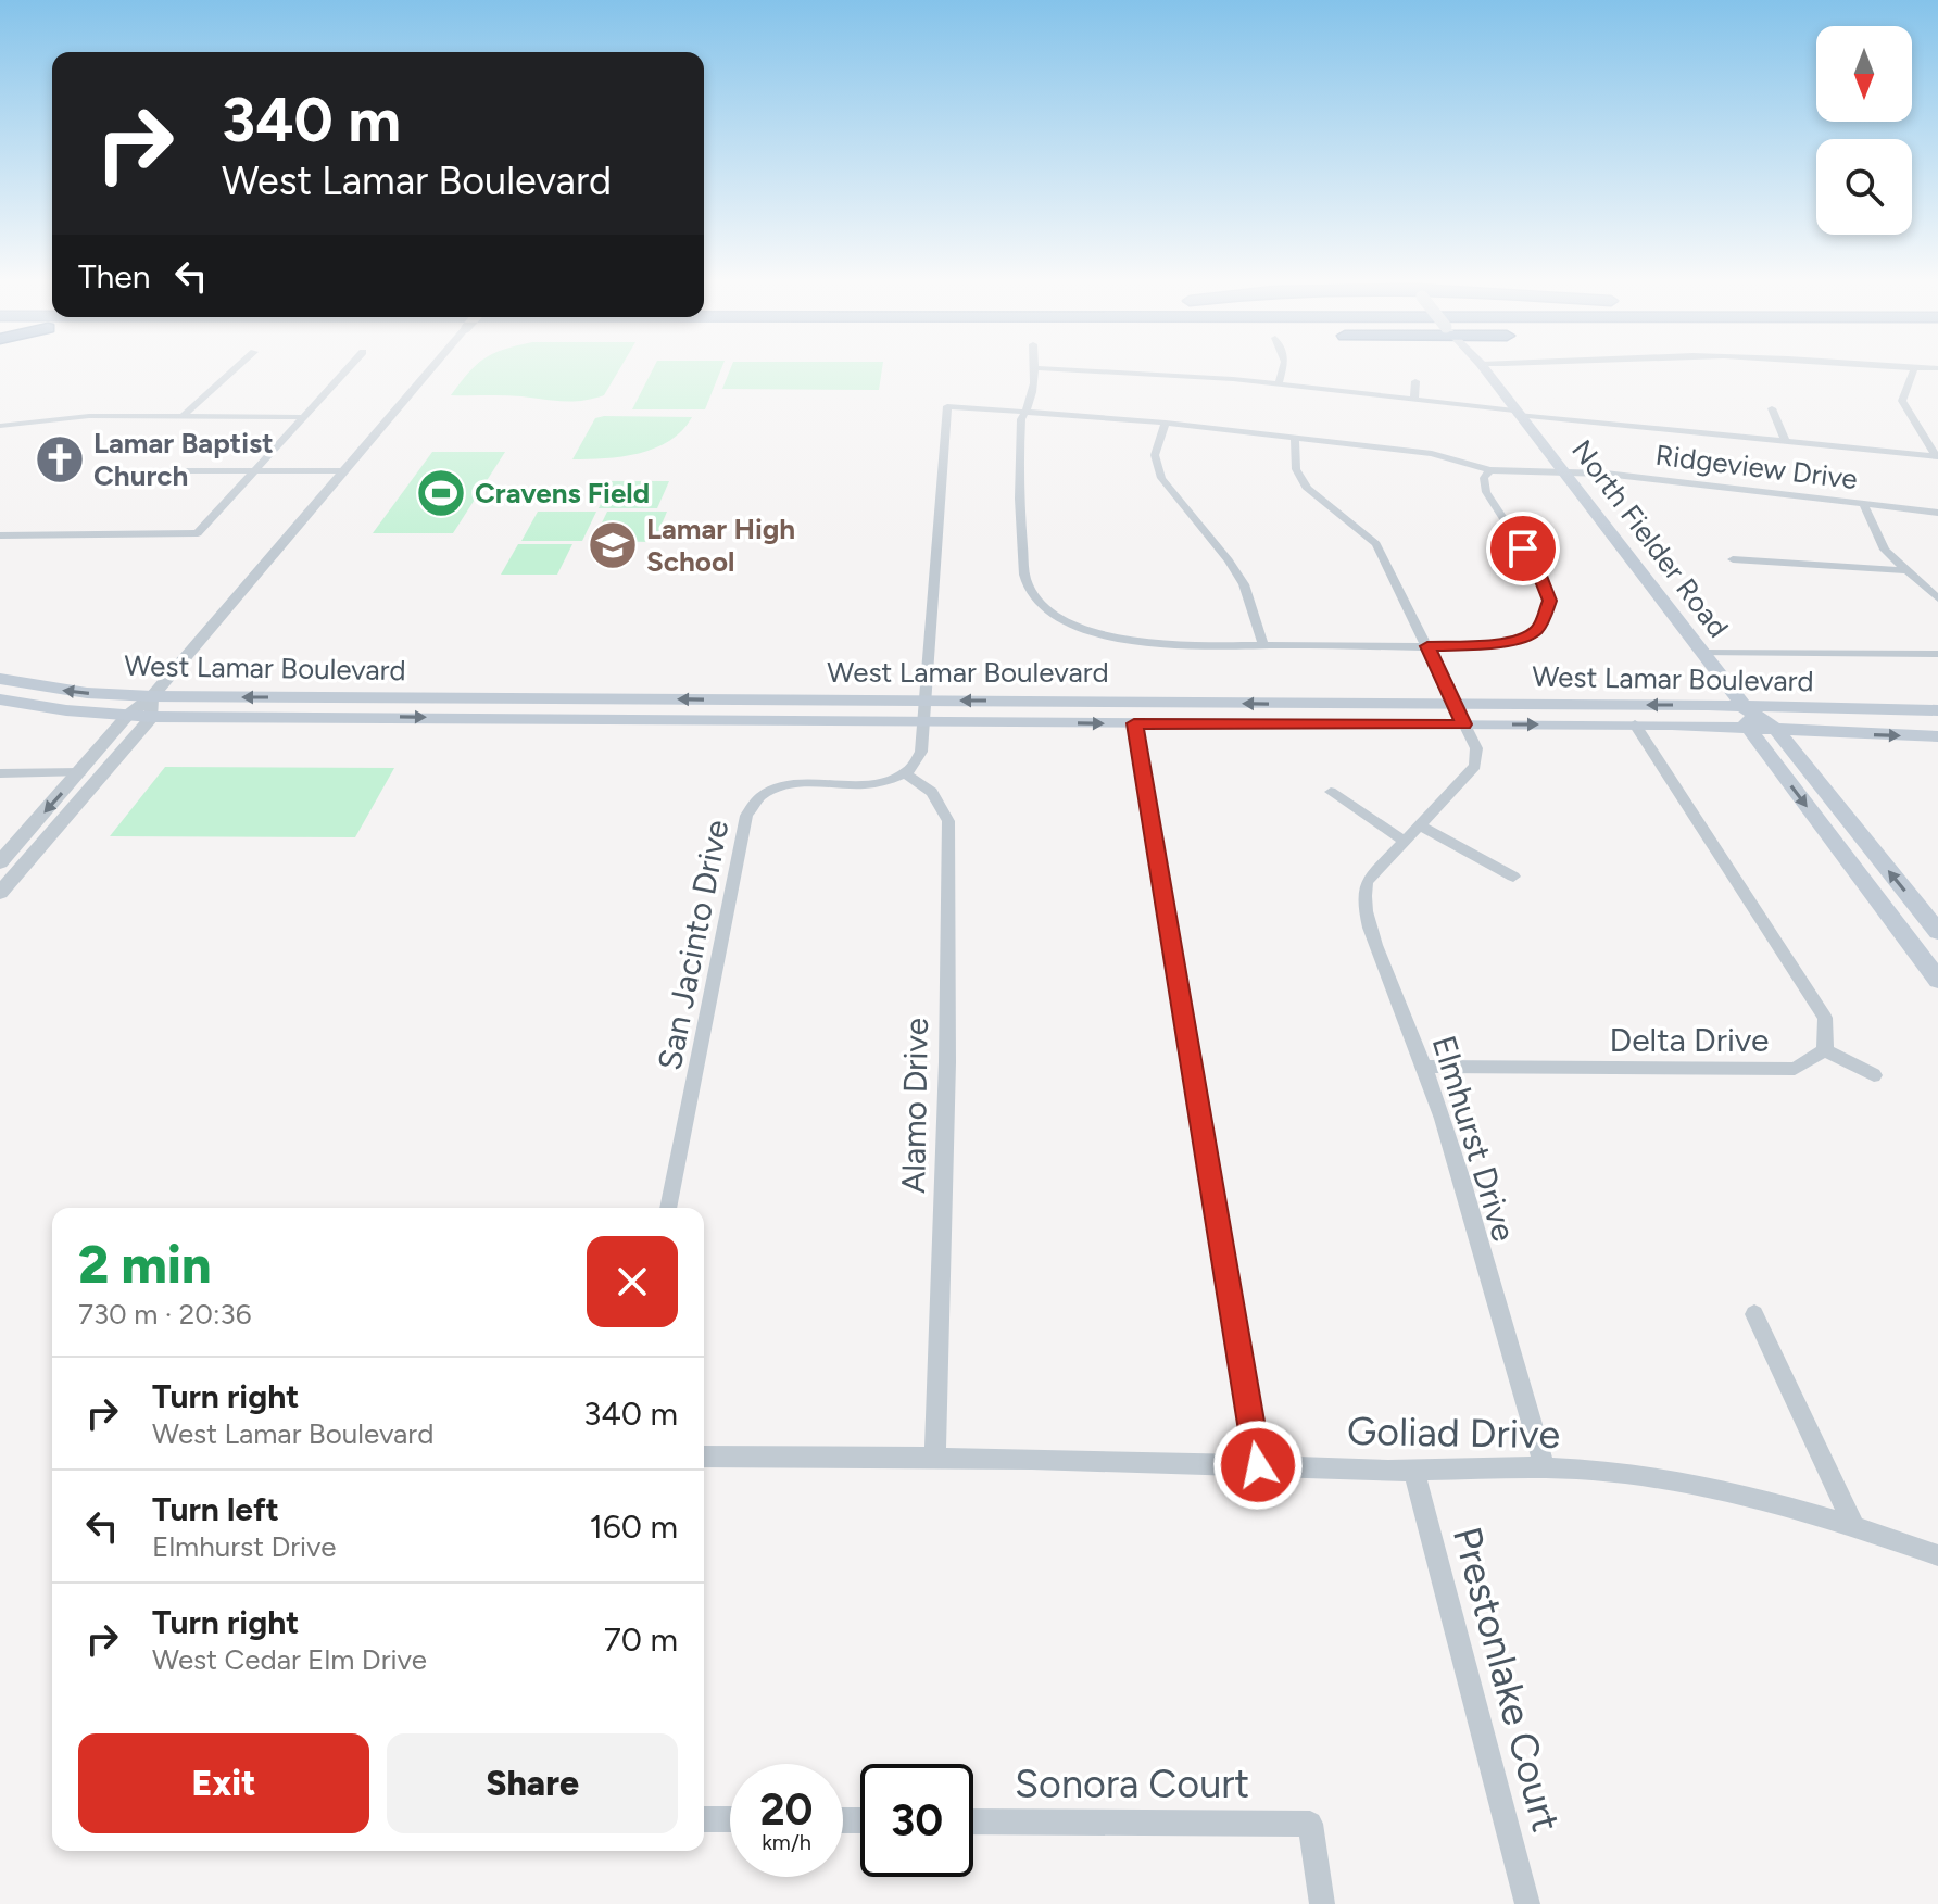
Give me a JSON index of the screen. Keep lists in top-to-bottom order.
{
  "streets": {
    "main road": ["North Fielder Road", "West Lamar Boulevard"],
    "street": [
      "Ridgeview Drive",
      "San Jacinto Drive",
      "Delta Drive",
      "Alamo Drive",
      "Elmhurst Drive",
      "Goliad Drive",
      "Prestonlake Court",
      "Sonora Court"
    ]
  },
  "crossings": [
    ["Ridgeview Drive", "North Fielder Road"],
    ["Ridgeview Drive", "West Lamar Boulevard"],
    ["Ridgeview Drive", "Elmhurst Drive"],
    ["North Fielder Road", "West Lamar Boulevard"],
    ["West Lamar Boulevard", "Delta Drive"],
    ["West Lamar Boulevard", "Elmhurst Drive"],
    ["San Jacinto Drive", "Alamo Drive"],
    ["Delta Drive", "Elmhurst Drive"],
    ["Alamo Drive", "Goliad Drive"],
    ["Elmhurst Drive", "Goliad Drive"],
    ["Goliad Drive", "Prestonlake Court"]
  ],
  "places": {
    "church": ["Lamar Baptist Church"],
    "sports": ["Cravens Field"],
    "school or university": ["Lamar High School"]
  },
  "north": "bottom",
  "page": {
    "turn": ["340 m", "West Lamar Boulevard"],
    "then": "Then",
    "heading": ["2 min", "730 m · 20:36"],
    "list": [
      {
        "name": "Turn right",
        "note": "West Lamar Boulevard",
        "value": "340 m"
      },
      {
        "name": "Turn left",
        "note": "Elmhurst Drive",
        "value": "160 m"
      },
      {
        "name": "Turn right",
        "note": "West Cedar Elm Drive",
        "value": "70 m"
      }
    ],
    "buttons": ["Exit", "Share"],
    "speed": "20 km/h",
    "limit": "30"
  }
}
